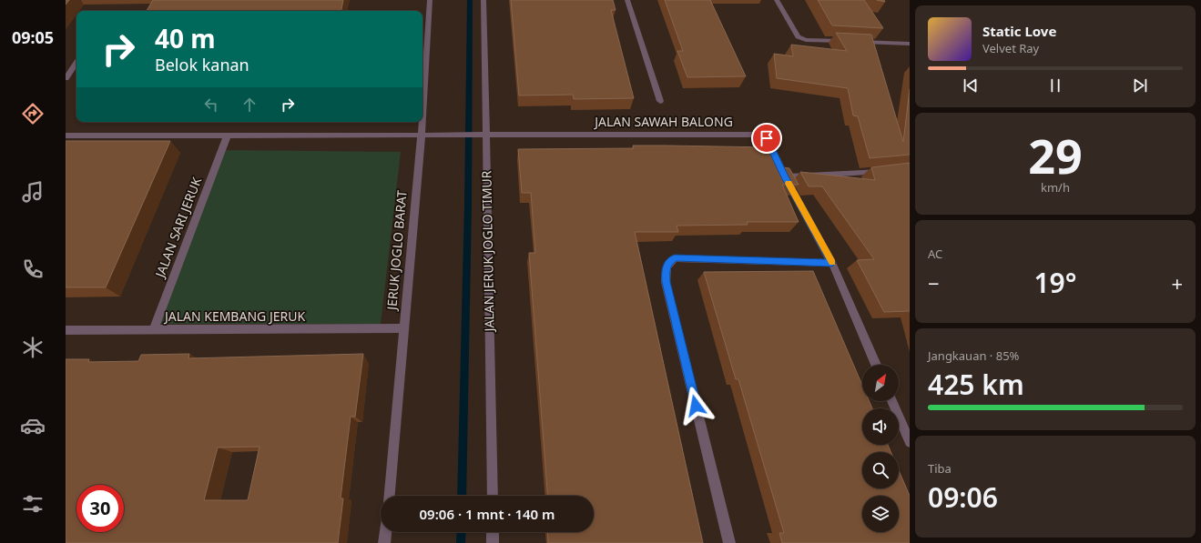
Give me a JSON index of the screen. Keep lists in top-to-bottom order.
{
  "streets": {
    "street": [
      "JALAN SAWAH BALONG",
      "JALAN SARI JERUK",
      "JERUK JOGLO BARAT",
      "JALAN JERUK JOGLO TIMUR",
      "JALAN KEMBANG JERUK"
    ]
  },
  "crossings": [
    ["JALAN SAWAH BALONG", "JALAN SARI JERUK"],
    ["JALAN SAWAH BALONG", "JERUK JOGLO BARAT"],
    ["JALAN SAWAH BALONG", "JALAN JERUK JOGLO TIMUR"],
    ["JALAN SARI JERUK", "JALAN KEMBANG JERUK"],
    ["JERUK JOGLO BARAT", "JALAN KEMBANG JERUK"]
  ],
  "north": "top right",
  "page": {
    "tabs": "09:05",
    "turn": ["40 m", "Belok kanan"],
    "song": ["Static Love", "Velvet Ray"],
    "tile": [
      ["29", "km/h"],
      "AC",
      ["Jangkauan · 85%", "425 km"],
      ["Tiba", "09:06"]
    ],
    "heat": ["−", "19°", "+"],
    "limit": "30",
    "trip": "09:06 · 1 mnt · 140 m"
  }
}
